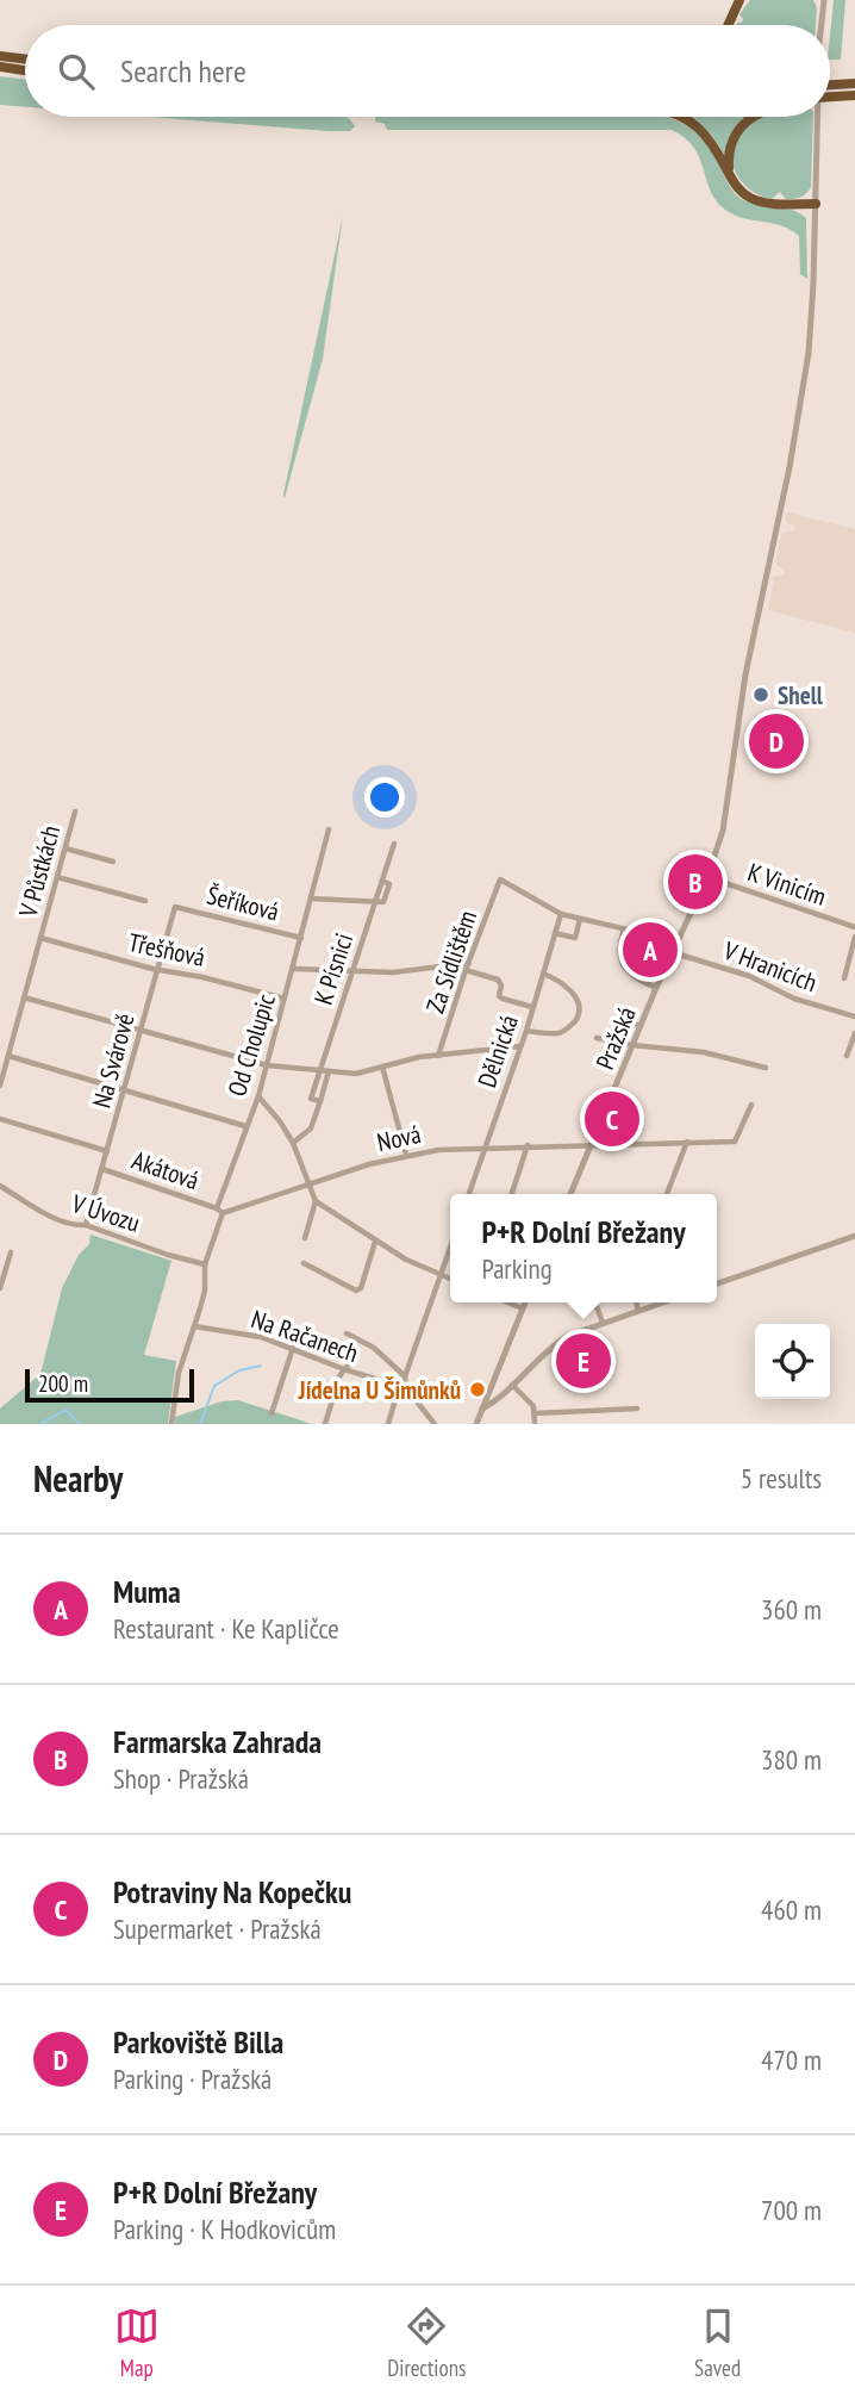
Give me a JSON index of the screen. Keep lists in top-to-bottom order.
{
  "streets": {
    "street": [
      "V Půstkách",
      "K Vinicím",
      "Šeříková",
      "Třešňová",
      "Za Sídlištěm",
      "V Hranicích",
      "K Písnici",
      "Pražská",
      "Od Cholupic",
      "Dělnická",
      "Na Svárově",
      "Nová",
      "Akátová",
      "V Úvozu",
      "Na Račanech"
    ]
  },
  "crossings": [
    ["V Půstkách", "Třešňová"],
    ["K Vinicím", "Pražská"],
    ["Šeříková", "Od Cholupic"],
    ["Šeříková", "Na Svárově"],
    ["Třešňová", "Od Cholupic"],
    ["Třešňová", "Na Svárově"],
    ["Za Sídlištěm", "Dělnická"],
    ["V Hranicích", "Pražská"],
    ["Pražská", "Nová"],
    ["Od Cholupic", "Nová"],
    ["Od Cholupic", "Akátová"],
    ["Od Cholupic", "V Úvozu"],
    ["Od Cholupic", "Na Račanech"],
    ["Dělnická", "Nová"],
    ["Na Svárově", "Akátová"],
    ["Na Svárově", "V Úvozu"],
    ["Nová", "Akátová"]
  ],
  "places": ["Shell", "Jídelna U Šimůnků"],
  "scale_bar": "200 m",
  "page": {
    "search": "Search here",
    "pins": [
      "D",
      "B",
      "A",
      "C",
      "E"
    ],
    "popup": ["P+R Dolní Břežany", "Parking"],
    "scale": "200 m",
    "heading": ["Nearby", "5 results"],
    "list": [
      {
        "mark": "A",
        "name": "Muma",
        "note": "Restaurant · Ke Kapličce",
        "value": "360 m"
      },
      {
        "mark": "B",
        "name": "Farmarska Zahrada",
        "note": "Shop · Pražská",
        "value": "380 m"
      },
      {
        "mark": "C",
        "name": "Potraviny Na Kopečku",
        "note": "Supermarket · Pražská",
        "value": "460 m"
      },
      {
        "mark": "D",
        "name": "Parkoviště Billa",
        "note": "Parking · Pražská",
        "value": "470 m"
      },
      {
        "mark": "E",
        "name": "P+R Dolní Břežany",
        "note": "Parking · K Hodkovicům",
        "value": "700 m"
      }
    ],
    "nav": ["Map", "Directions", "Saved"]
  }
}
